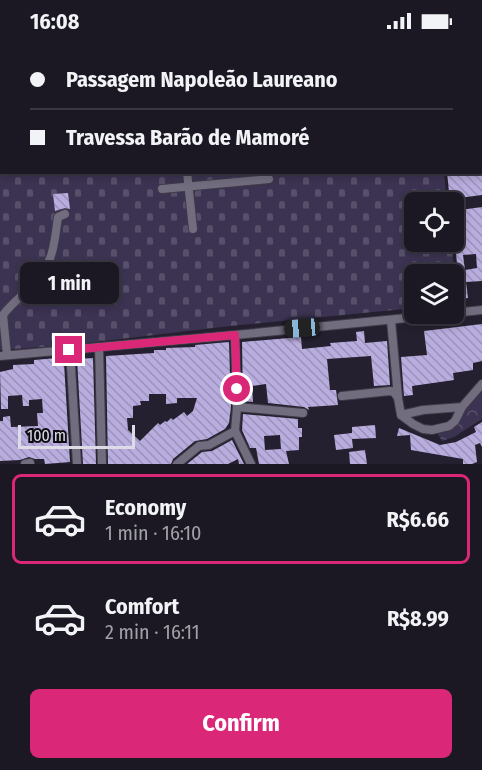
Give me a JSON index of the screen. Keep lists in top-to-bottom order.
{
  "scale_bar": "100 m",
  "page": {
    "status": "16:08",
    "banner": ["Passagem Napoleão Laureano", "Travessa Barão de Mamoré"],
    "bubble": "1 min",
    "scale": "100 m",
    "list": [
      {
        "name": "Economy",
        "note": "1 min · 16:10",
        "value": "R$6.66"
      },
      {
        "name": "Comfort",
        "note": "2 min · 16:11",
        "value": "R$8.99"
      }
    ],
    "buttons": "Confirm"
  }
}
